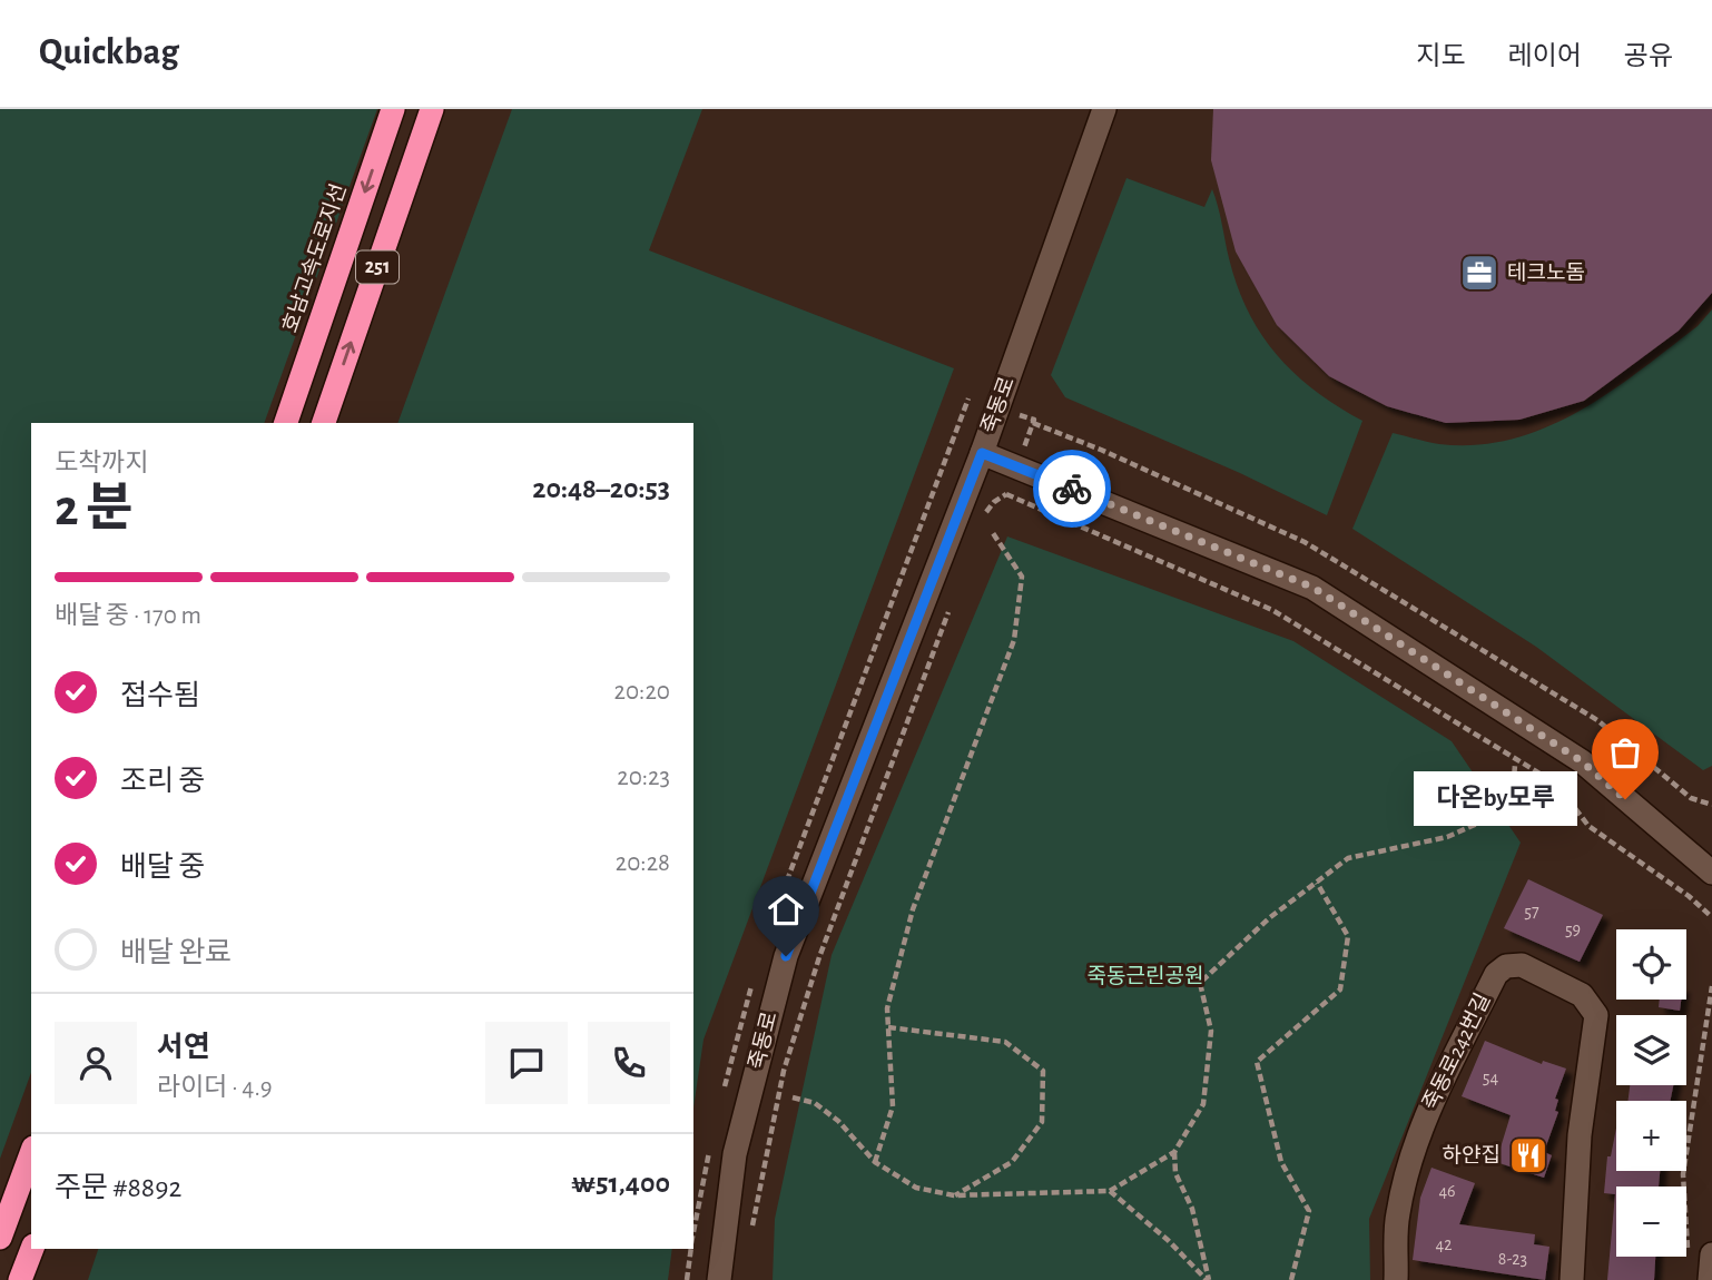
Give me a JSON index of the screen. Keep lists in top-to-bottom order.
{
  "streets": {
    "highway": ["호남고속도로지선", "251"],
    "street": ["죽동로", "죽동로242번길"]
  },
  "parks": ["죽동근린공원"],
  "places": {
    "office": ["테크노돔"],
    "other": ["다온by모루"],
    "restaurant": ["하얀집"]
  },
  "house_numbers": [
    "57",
    "59",
    "54",
    "46",
    "42",
    "8-23"
  ],
  "page": {
    "header": "Quickbag",
    "nav": ["지도", "레이어", "공유"],
    "heading": ["2 분", "도착까지", "20:48–20:53"],
    "panel": [
      "서연",
      "라이더 · 4.9",
      "주문 #8892",
      "₩51,400"
    ],
    "bar": "배달 중 · 170 m",
    "list": [
      ["접수됨", "20:20"],
      ["조리 중", "20:23"],
      ["배달 중", "20:28"],
      "배달 완료"
    ],
    "bubble": "다온by모루",
    "map_buttons": ["+", "−"]
  }
}
